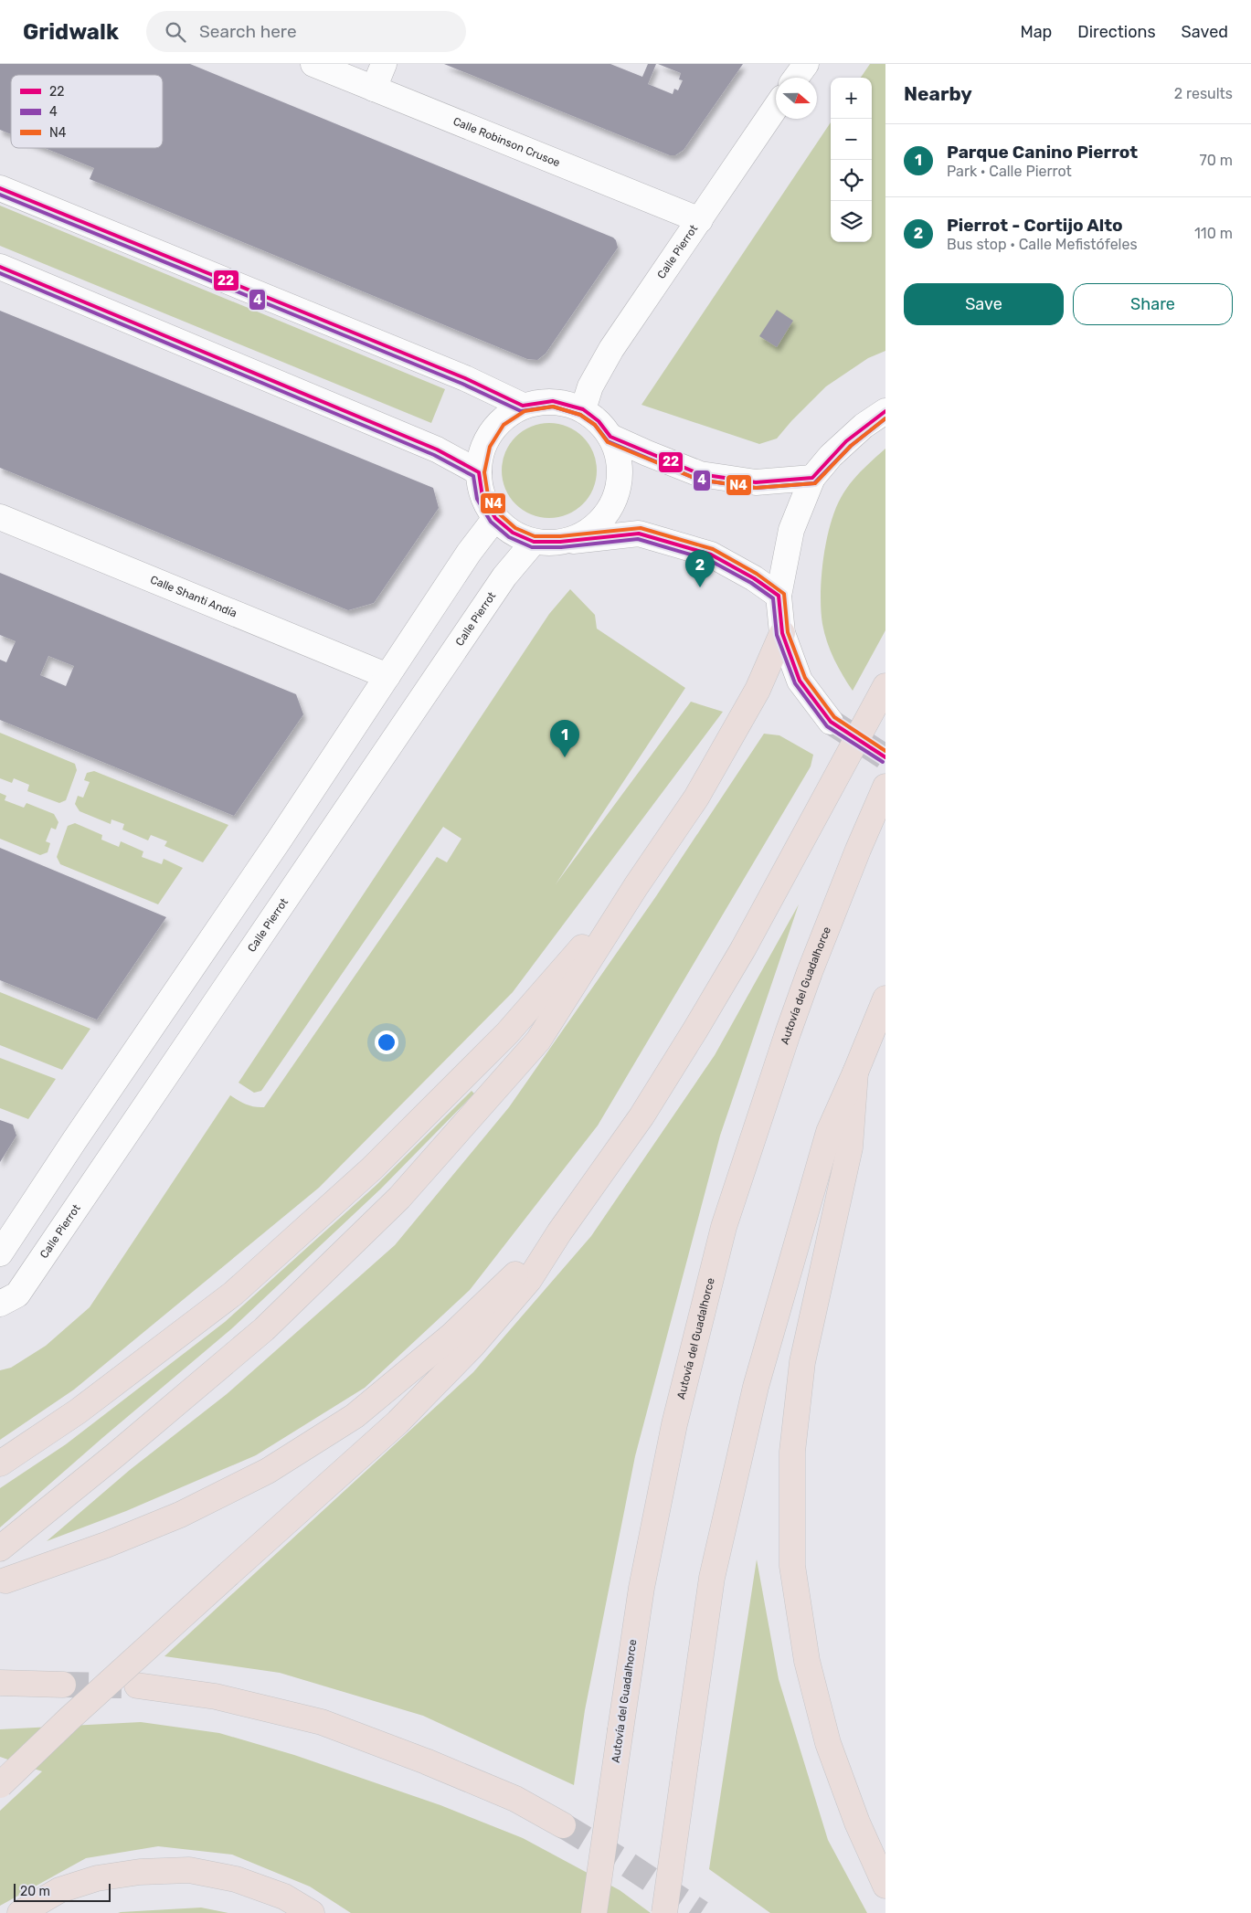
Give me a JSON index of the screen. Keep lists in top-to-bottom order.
{
  "streets": {
    "highway": ["Autovía del Guadalhorce"],
    "street": ["Calle Robinson Crusoe", "Calle Pierrot", "Calle Shanti Andía"]
  },
  "crossings": [
    ["Calle Robinson Crusoe", "Calle Pierrot"]
  ],
  "lines": ["transit line 22", "transit line 4", "transit line N4"],
  "legend": ["22", "4", "N4"],
  "scale_bar": "20 m",
  "north": "right",
  "page": {
    "header": "Gridwalk",
    "search": "Search here",
    "nav": ["Map", "Directions", "Saved"],
    "heading": ["Nearby", "2 results"],
    "map_buttons": ["+", "−"],
    "list": [
      {
        "mark": "1",
        "name": "Parque Canino Pierrot",
        "note": "Park · Calle Pierrot",
        "value": "70 m"
      },
      {
        "mark": "2",
        "name": "Pierrot - Cortijo Alto",
        "note": "Bus stop · Calle Mefistófeles",
        "value": "110 m"
      }
    ],
    "buttons": ["Save", "Share"],
    "pins": ["2", "1"],
    "scale": "20 m"
  }
}
